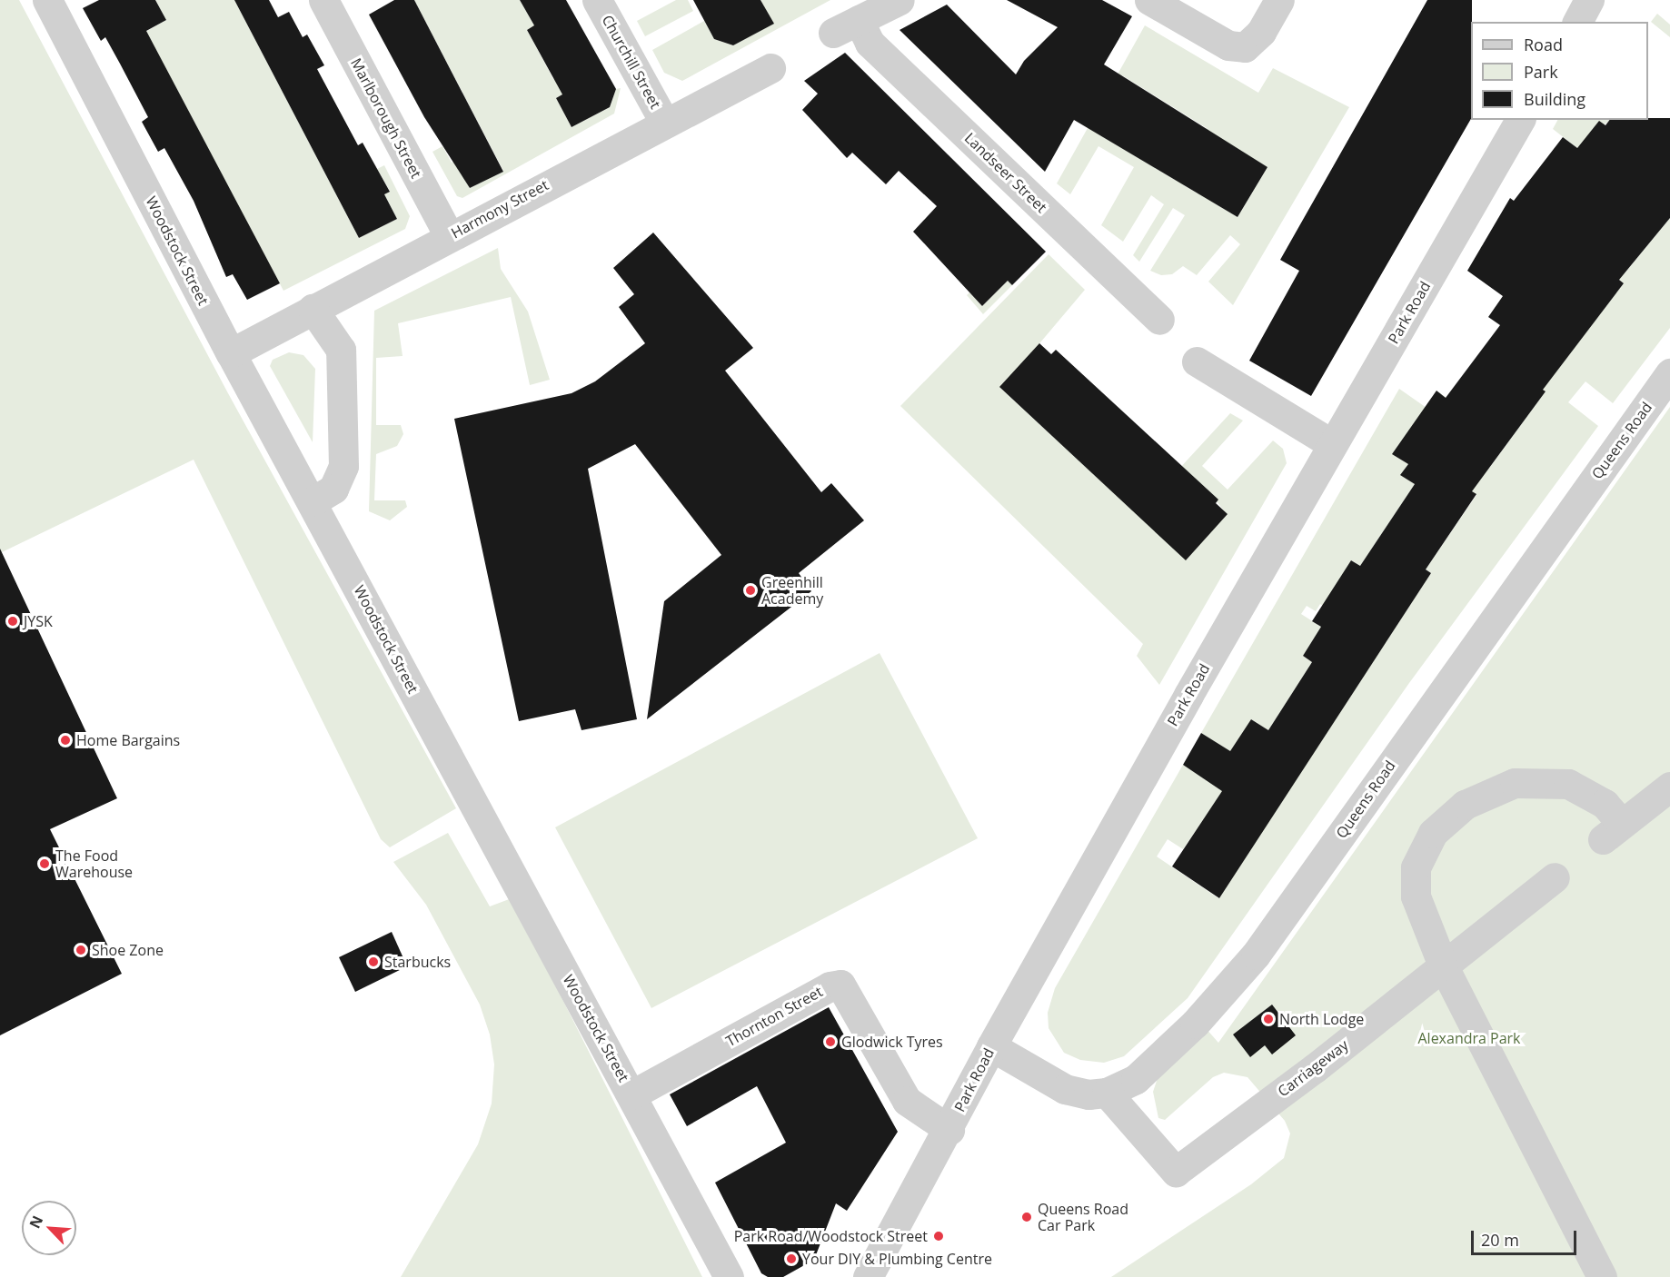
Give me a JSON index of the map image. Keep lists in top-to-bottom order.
{
  "streets": {
    "street": [
      "Churchill Street",
      "Marlborough Street",
      "Landseer Street",
      "Harmony Street",
      "Woodstock Street",
      "Park Road",
      "Queens Road",
      "Thornton Street",
      "Carriageway"
    ]
  },
  "crossings": [
    ["Churchill Street", "Harmony Street"],
    ["Marlborough Street", "Harmony Street"],
    ["Harmony Street", "Woodstock Street"],
    ["Woodstock Street", "Thornton Street"],
    ["Park Road", "Queens Road"],
    ["Park Road", "Thornton Street"],
    ["Queens Road", "Carriageway"]
  ],
  "parks": ["Alexandra Park"],
  "places": [
    "Greenhill Academy",
    "JYSK",
    "Home Bargains",
    "The Food Warehouse",
    "Shoe Zone",
    "Starbucks",
    "North Lodge",
    "Glodwick Tyres",
    "Queens Road Car Park",
    "Park Road/Woodstock Street",
    "Your DIY & Plumbing Centre"
  ],
  "legend": ["Road", "Park", "Building"],
  "scale_bar": "20 m",
  "north": "top left"
}
